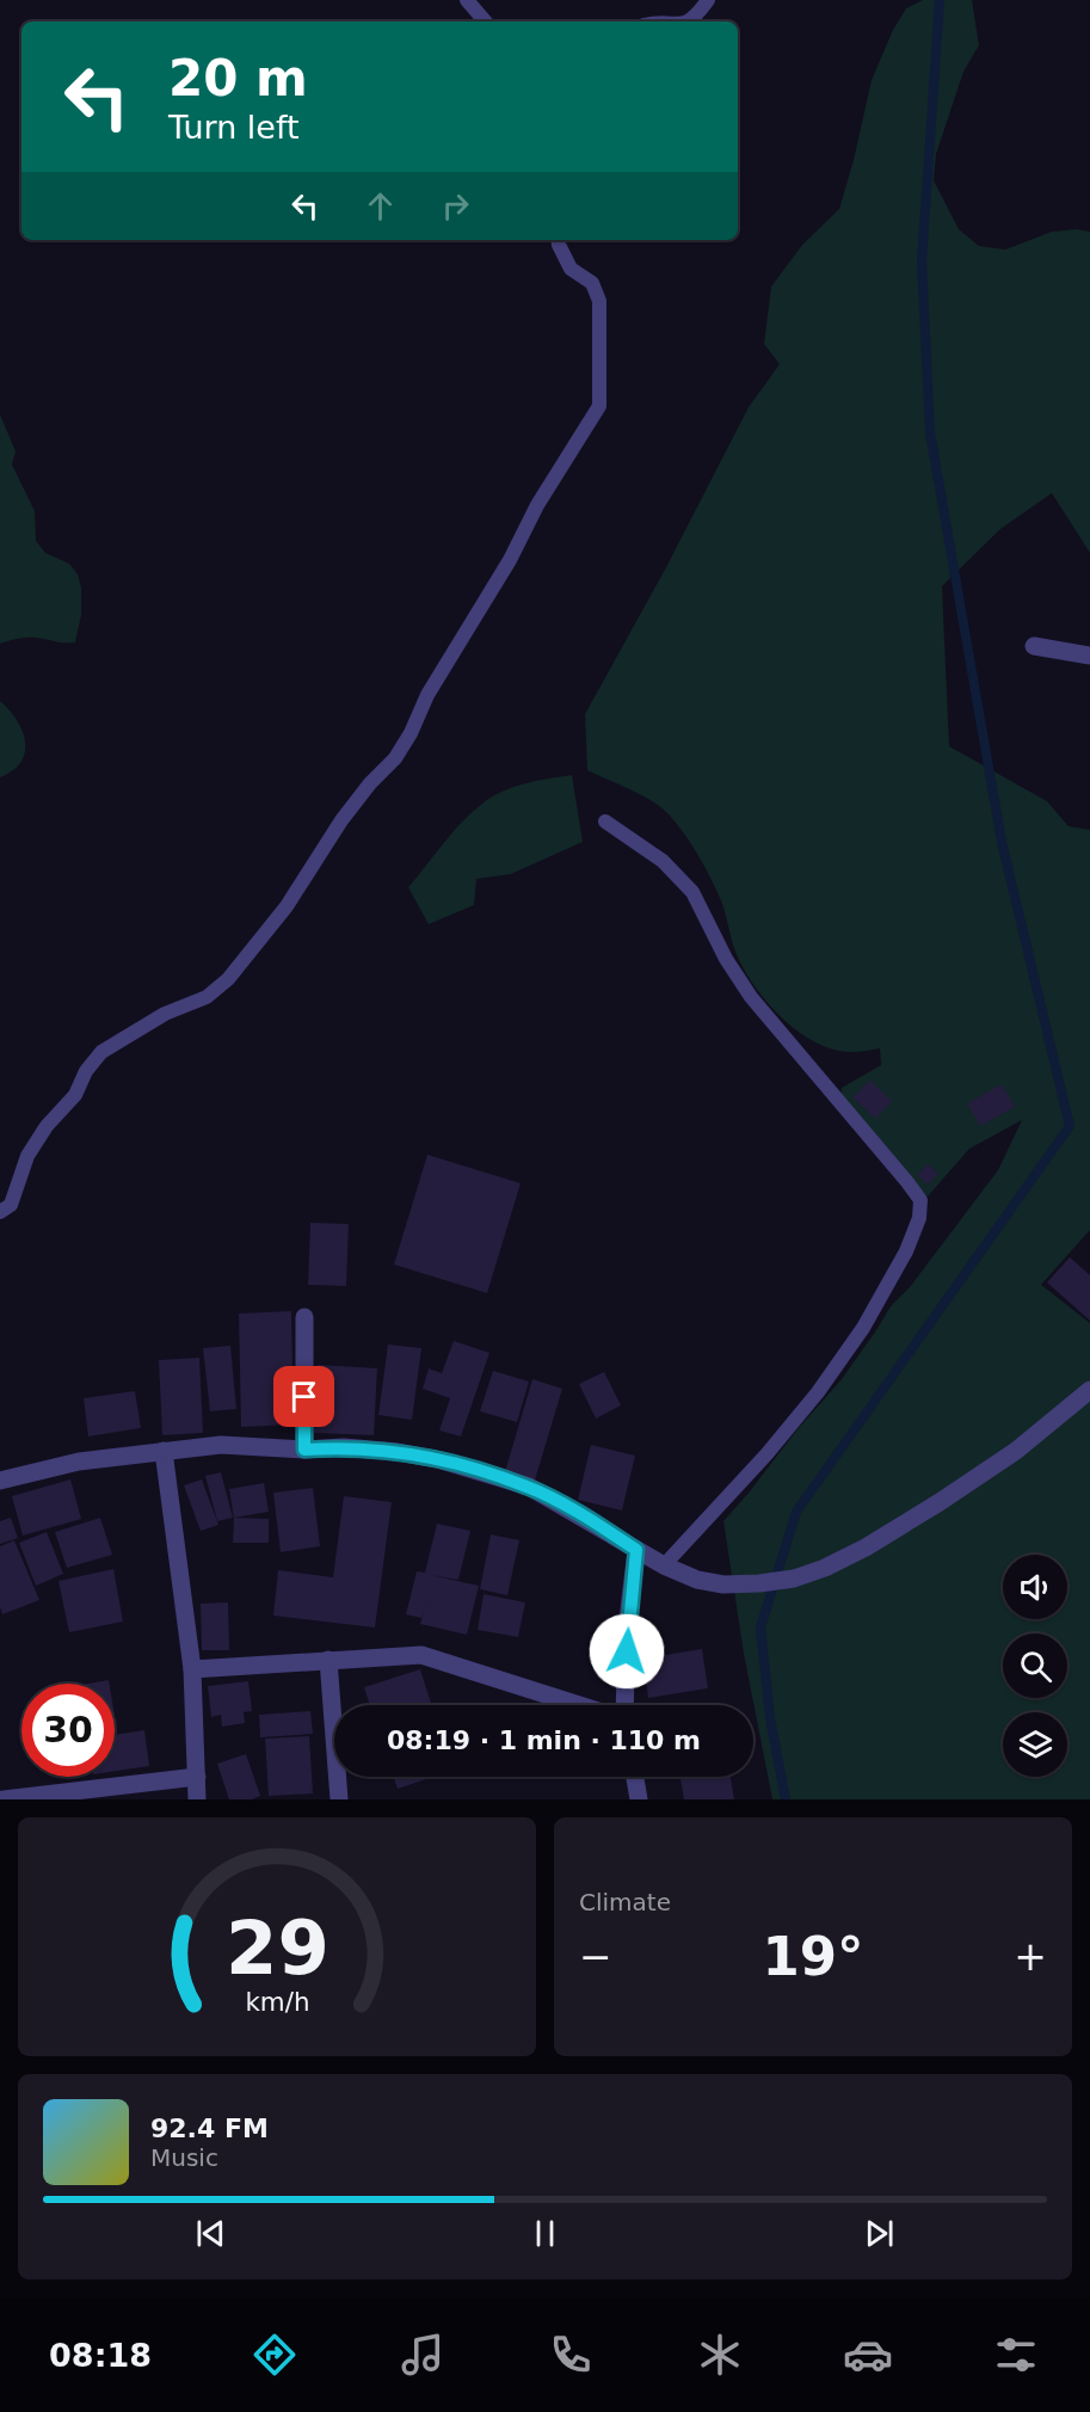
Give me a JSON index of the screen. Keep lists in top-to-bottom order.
{
  "page": {
    "turn": ["20 m", "Turn left"],
    "limit": "30",
    "trip": "08:19 · 1 min · 110 m",
    "tile": "Climate",
    "heat": ["−", "19°", "+"],
    "song": ["92.4 FM", "Music"],
    "tabs": "08:18",
    "gauge": ["29", "km/h"]
  }
}
